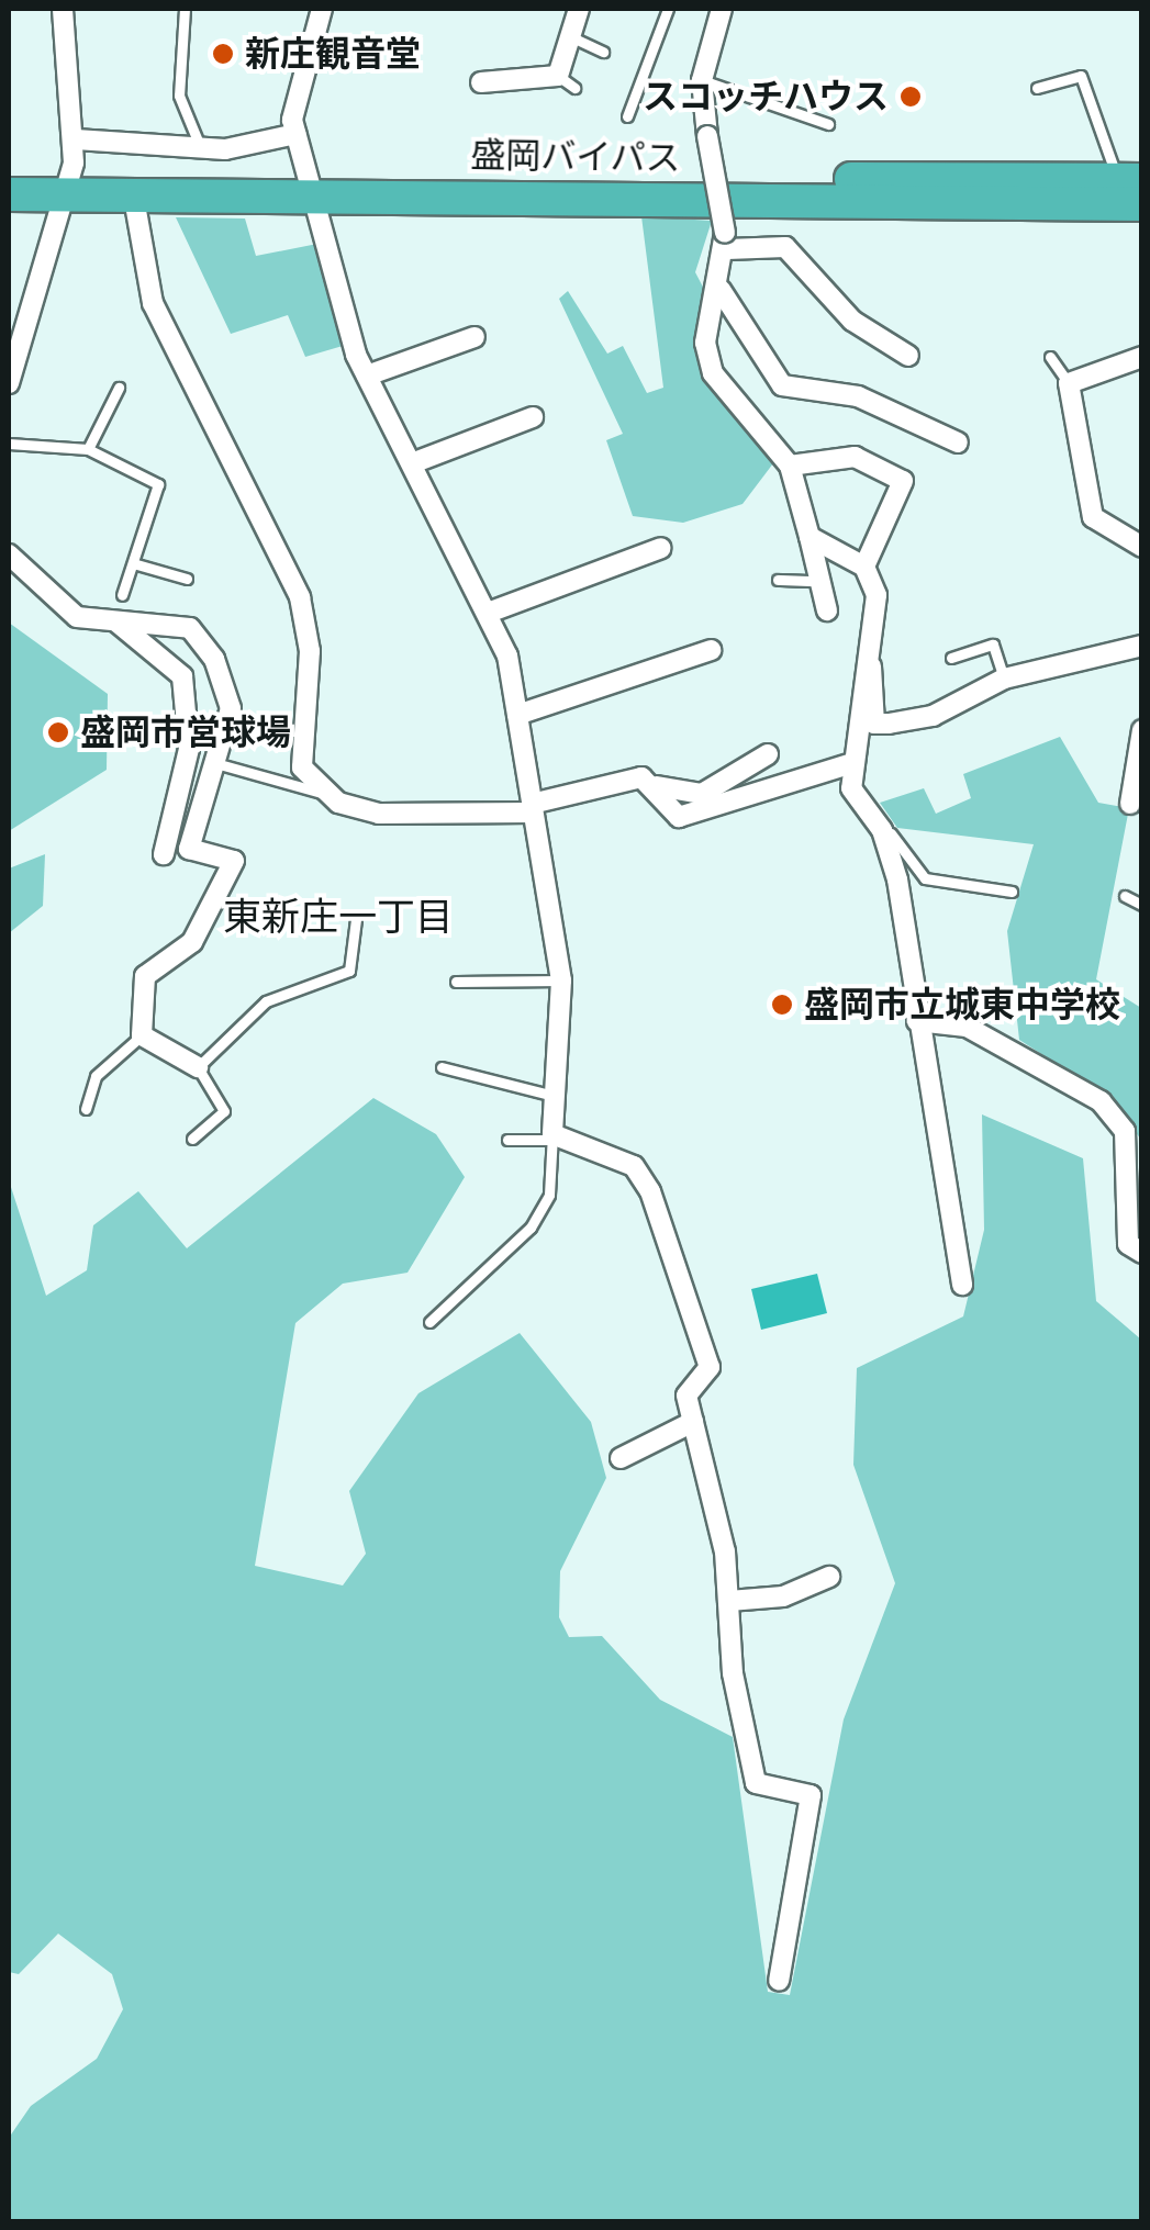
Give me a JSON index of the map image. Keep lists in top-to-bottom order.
{
  "streets": {
    "highway": ["盛岡バイパス"]
  },
  "districts": ["東新庄一丁目"],
  "places": [
    "新庄観音堂",
    "スコッチハウス",
    "盛岡市営球場",
    "盛岡市立城東中学校"
  ]
}
